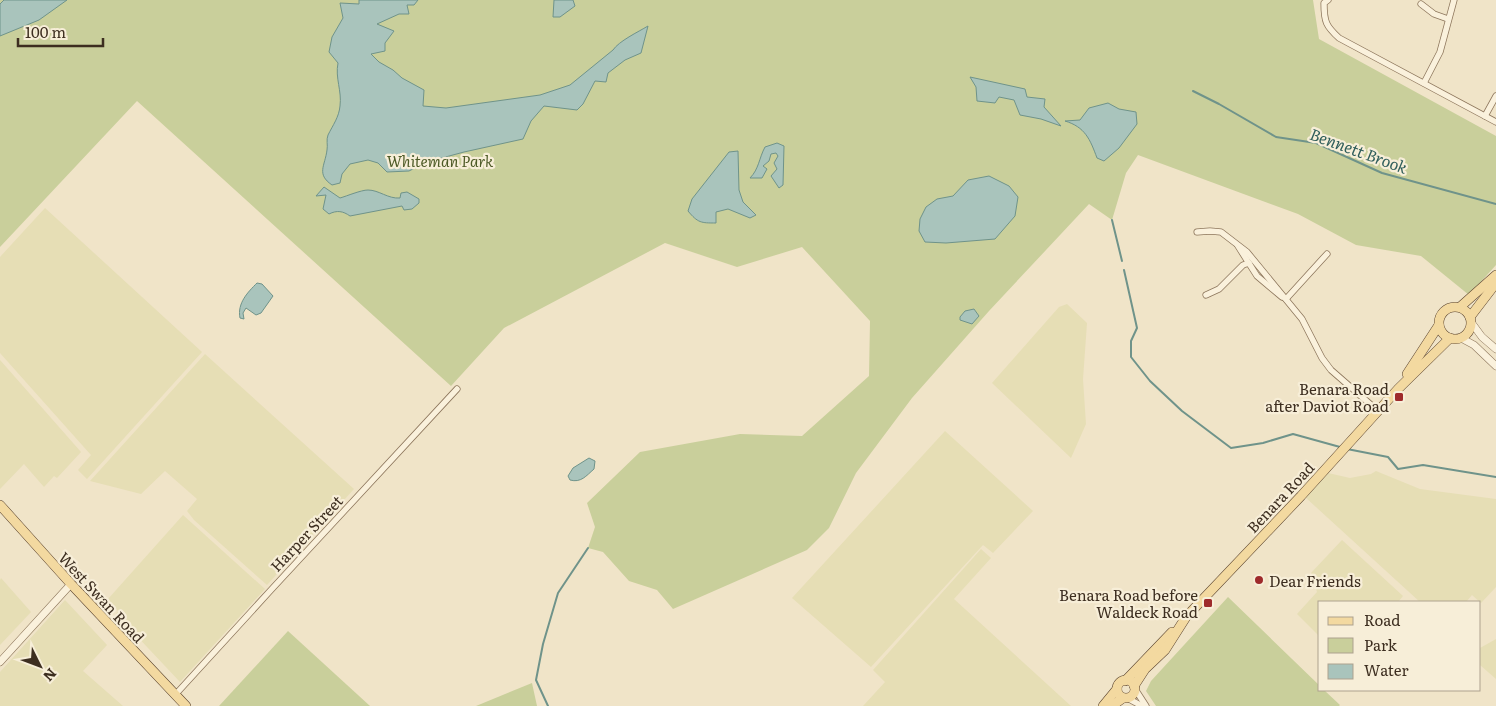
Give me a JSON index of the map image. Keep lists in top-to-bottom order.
{
  "streets": {
    "main road": ["Benara Road", "West Swan Road"],
    "street": ["Harper Street"]
  },
  "crossings": [
    ["Harper Street", "West Swan Road"]
  ],
  "water": ["Bennett Brook"],
  "parks": ["Whiteman Park"],
  "places": {
    "transit": ["Benara Road after Daviot Road", "Benara Road before Waldeck Road"],
    "other": ["Dear Friends"]
  },
  "legend": ["Road", "Park", "Water"],
  "scale_bar": "100 m",
  "north": "bottom right"
}
